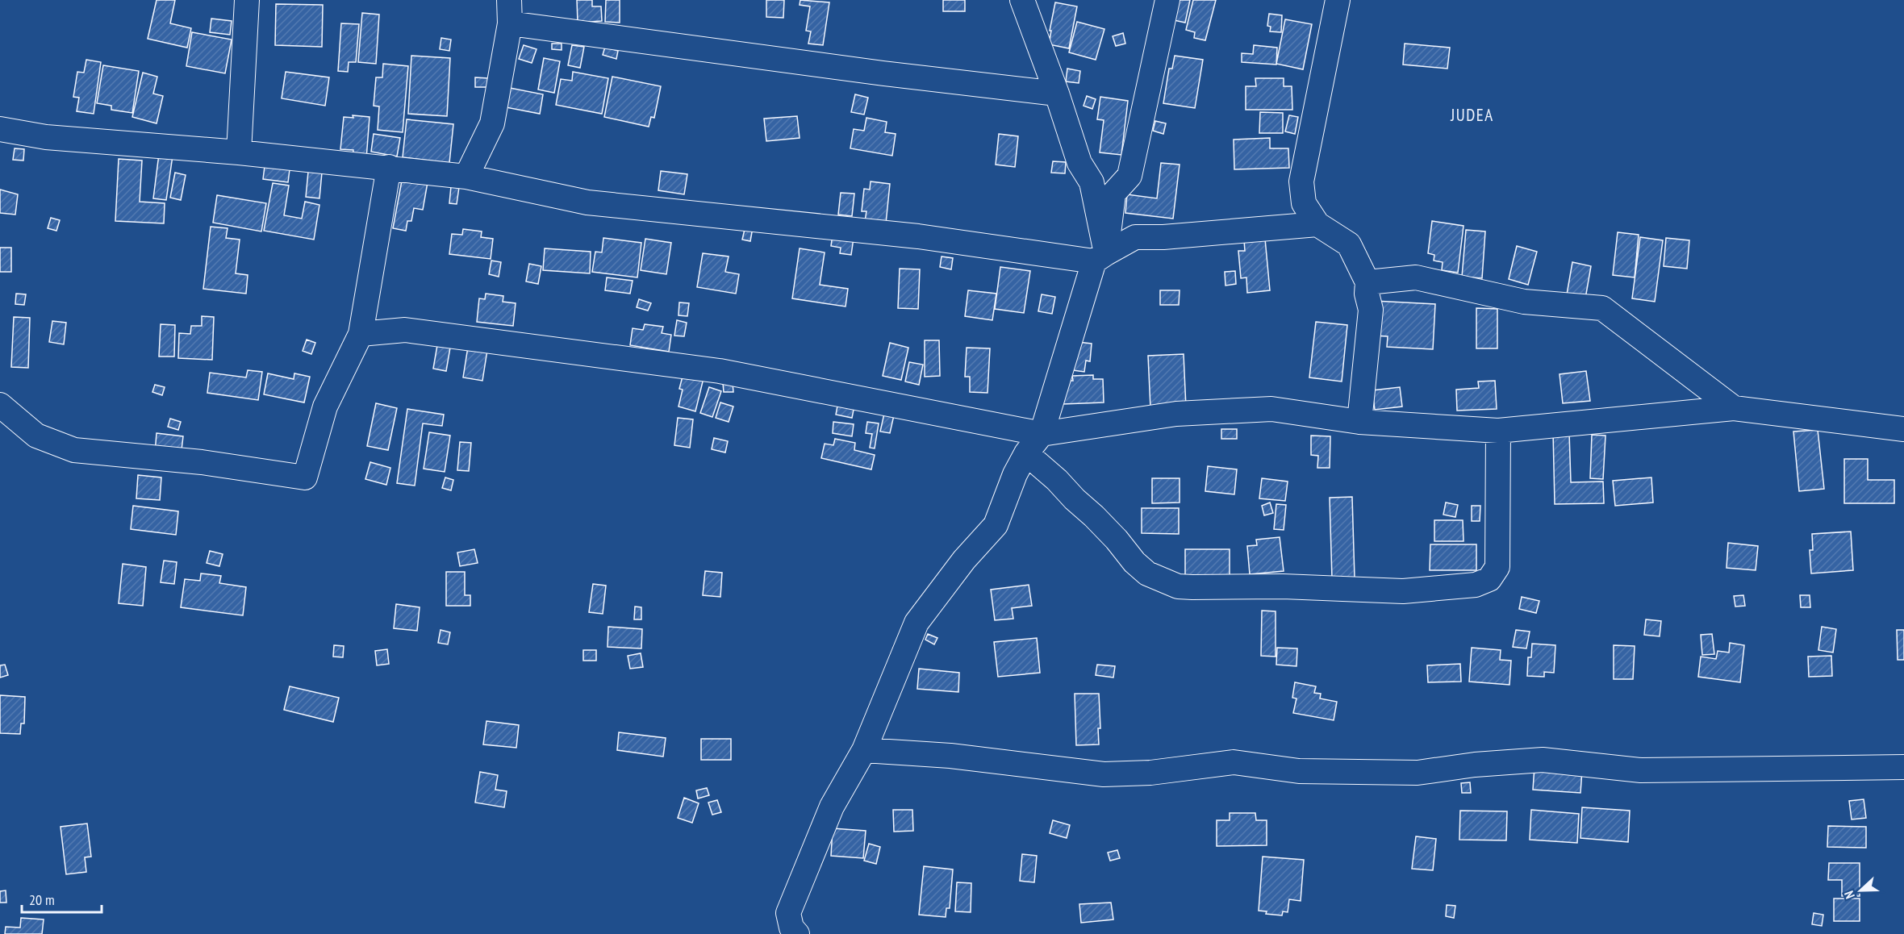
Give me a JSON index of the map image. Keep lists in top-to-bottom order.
{
  "districts": ["JUDEA"],
  "scale_bar": "20 m",
  "north": "left"
}
